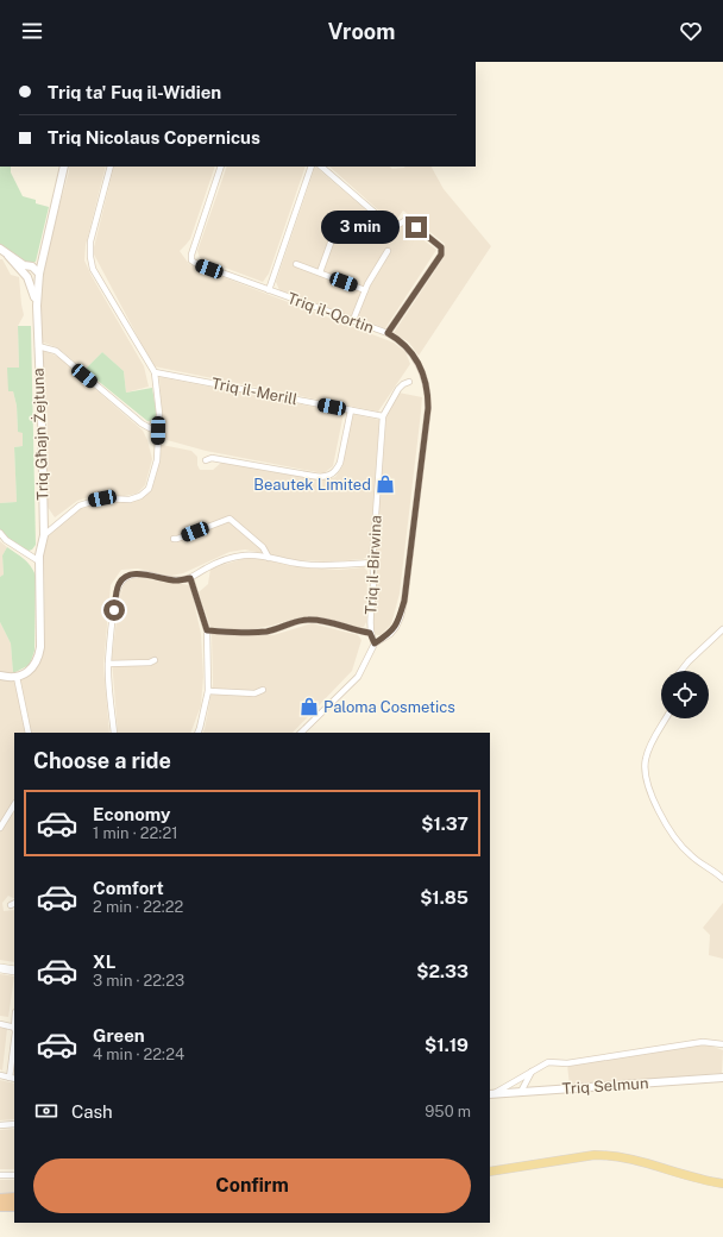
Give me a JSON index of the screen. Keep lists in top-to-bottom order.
{
  "streets": {
    "street": [
      "Triq il-Qortin",
      "Triq il-Merill",
      "Triq Għajn Żejtuna",
      "Triq il-Birwina",
      "Triq Selmun"
    ]
  },
  "crossings": [
    ["Triq il-Qortin", "Triq il-Birwina"],
    ["Triq il-Merill", "Triq il-Birwina"]
  ],
  "places": {
    "shop": ["Beautek Limited", "Paloma Cosmetics"]
  },
  "page": {
    "header": "Vroom",
    "banner": ["Triq ta' Fuq il-Widien", "Triq Nicolaus Copernicus"],
    "bubble": "3 min",
    "heading": "Choose a ride",
    "list": [
      {
        "name": "Economy",
        "note": "1 min · 22:21",
        "value": "$1.37"
      },
      {
        "name": "Comfort",
        "note": "2 min · 22:22",
        "value": "$1.85"
      },
      {
        "name": "XL",
        "note": "3 min · 22:23",
        "value": "$2.33"
      },
      {
        "name": "Green",
        "note": "4 min · 22:24",
        "value": "$1.19"
      }
    ],
    "pay": ["Cash", "950 m"],
    "buttons": "Confirm"
  }
}
